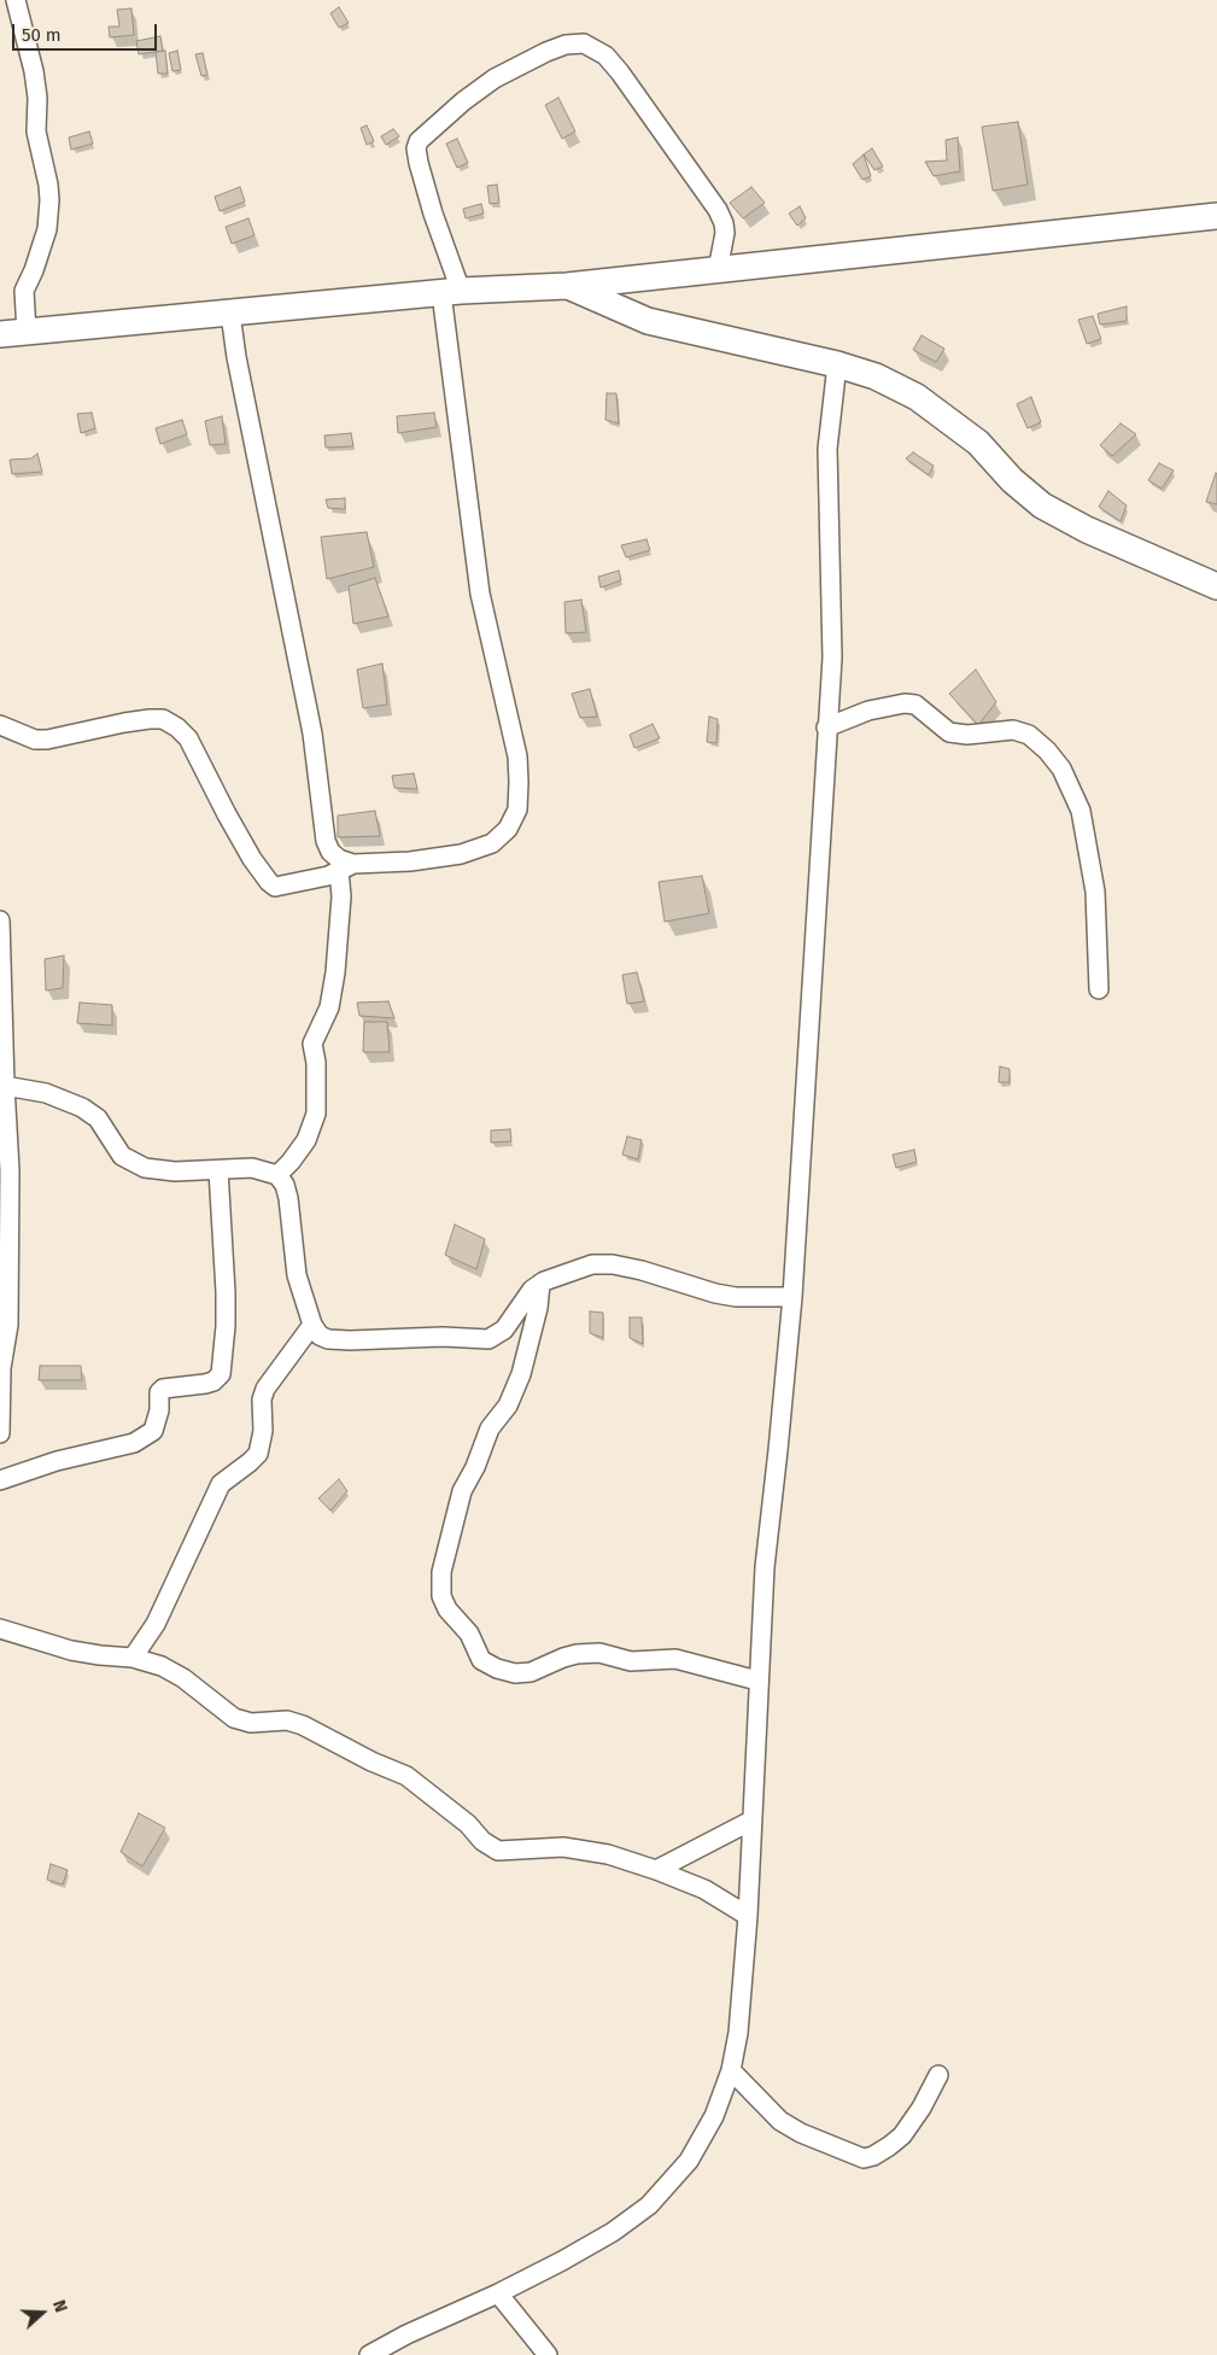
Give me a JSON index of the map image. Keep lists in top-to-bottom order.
{
  "scale_bar": "50 m",
  "north": "right"
}
